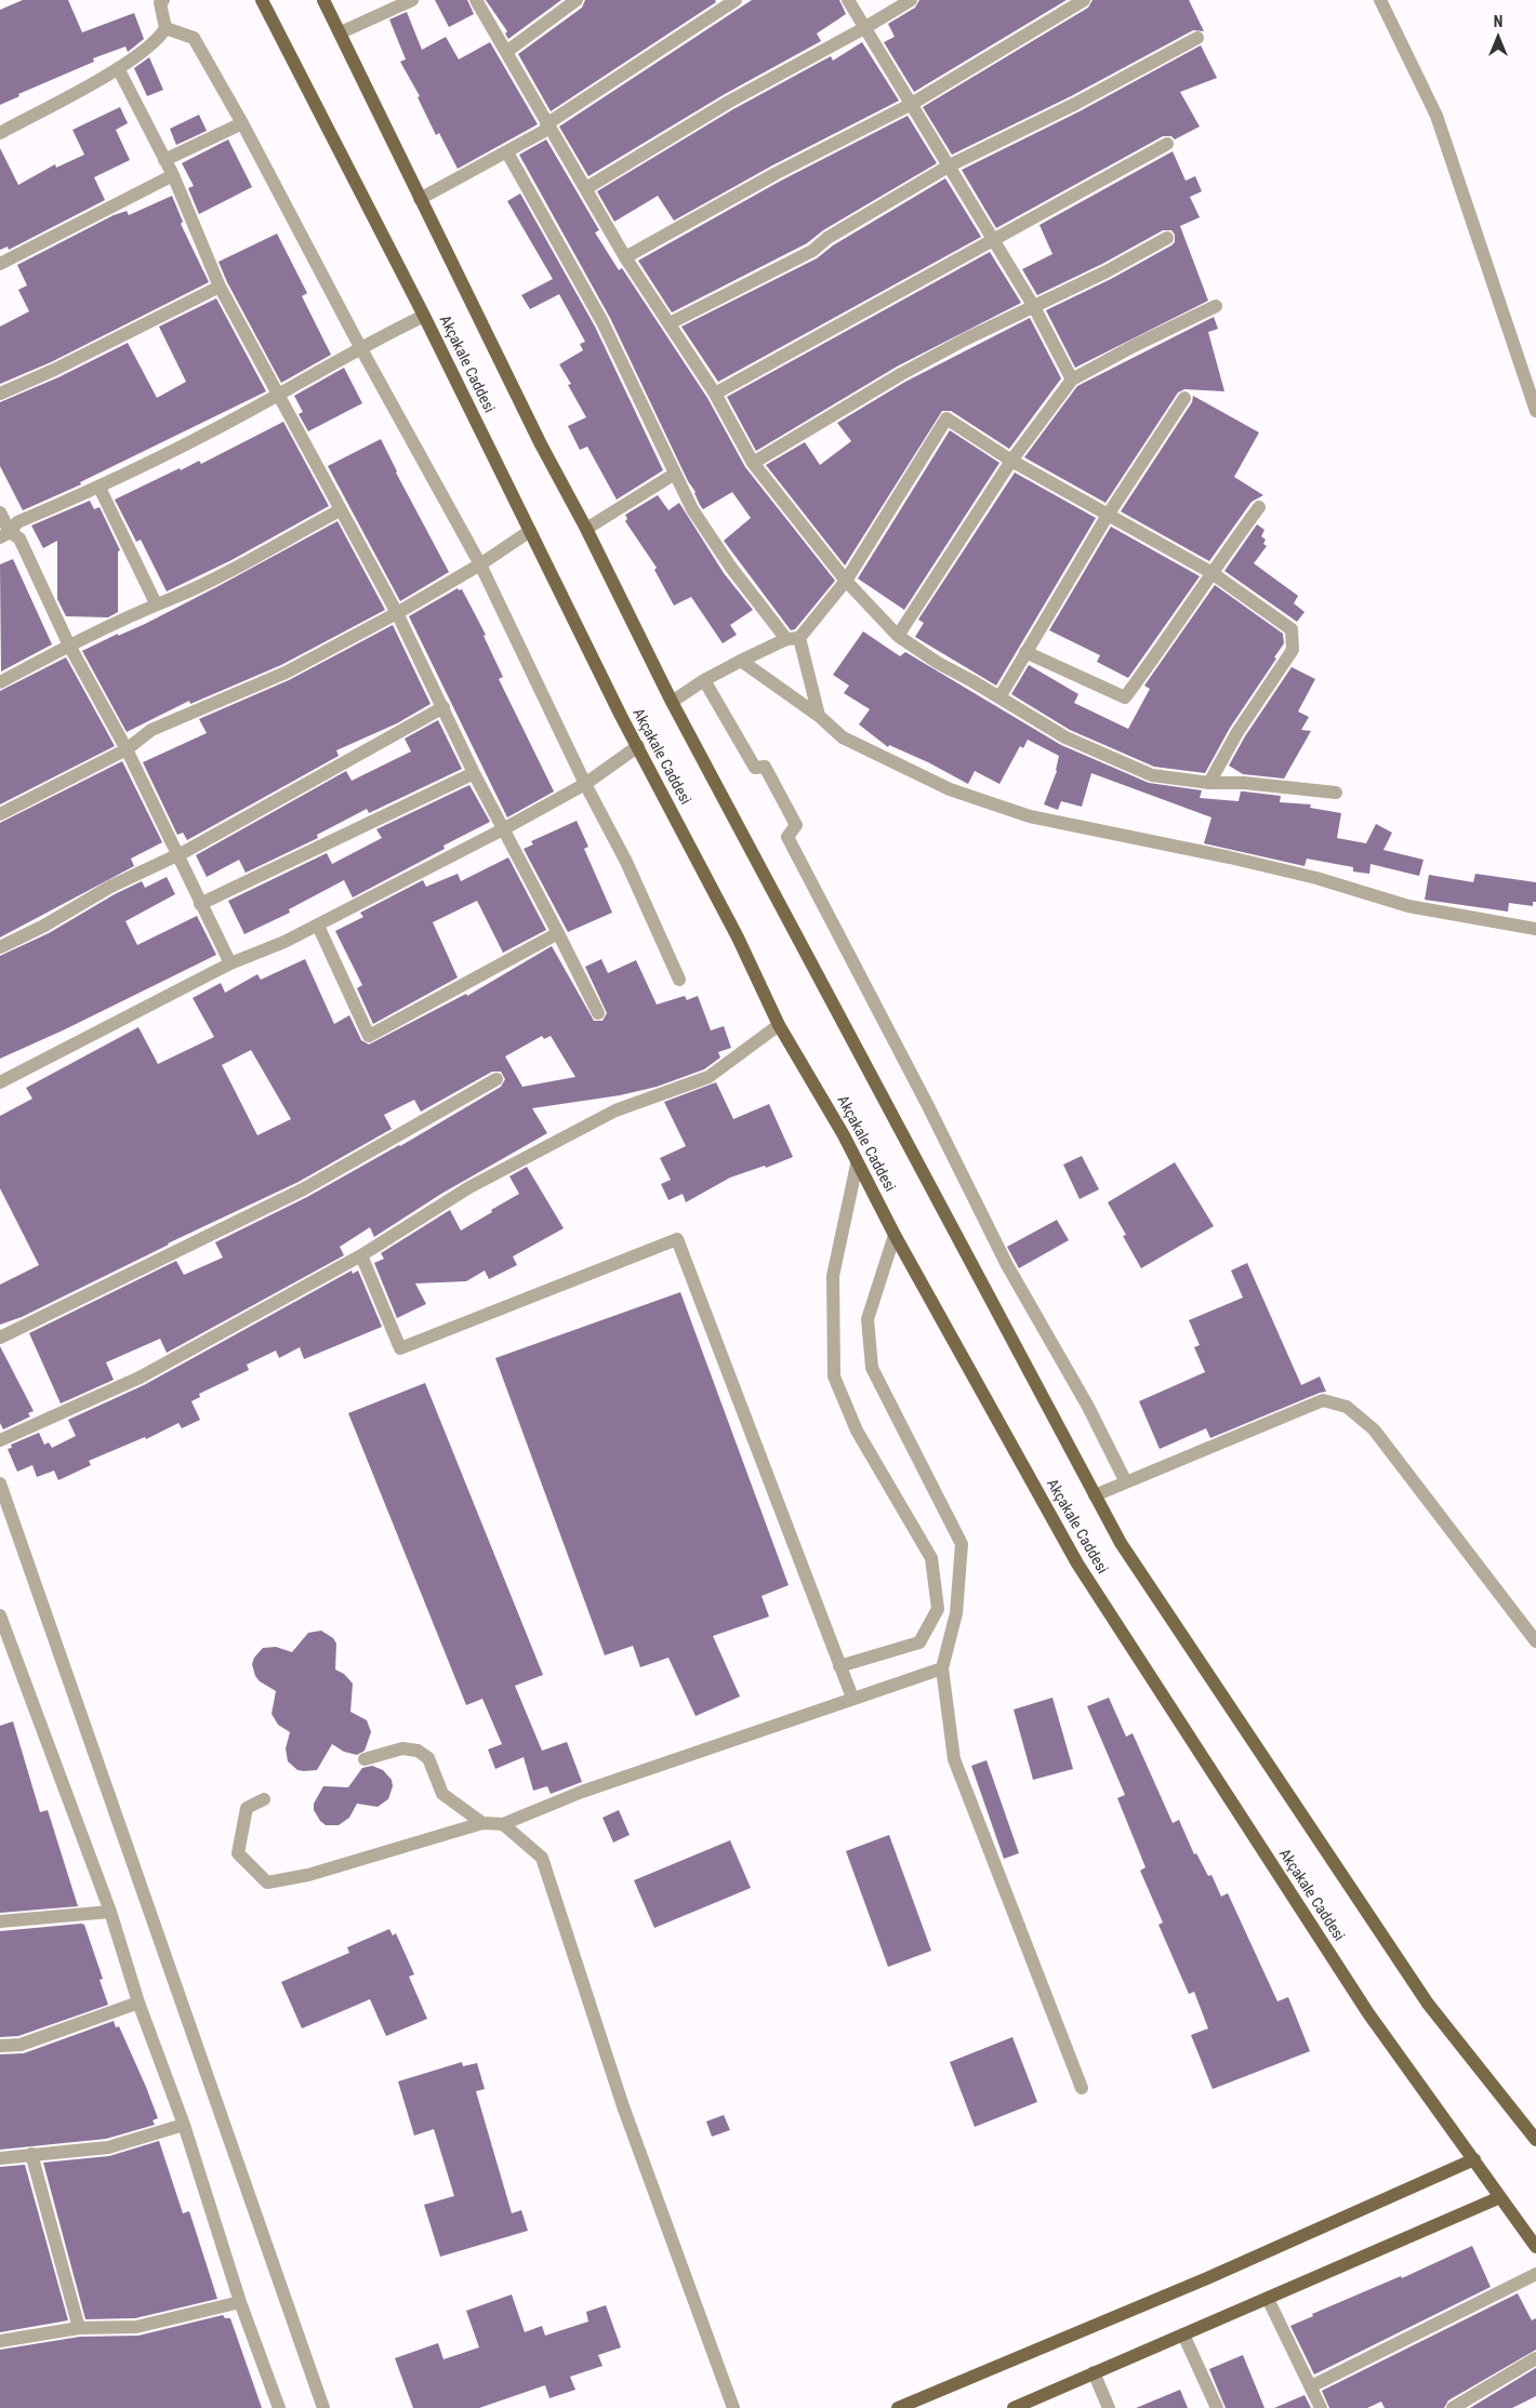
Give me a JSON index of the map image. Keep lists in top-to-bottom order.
{
  "streets": {
    "main road": ["Akçakale Caddesi"]
  },
  "north": "top"
}
